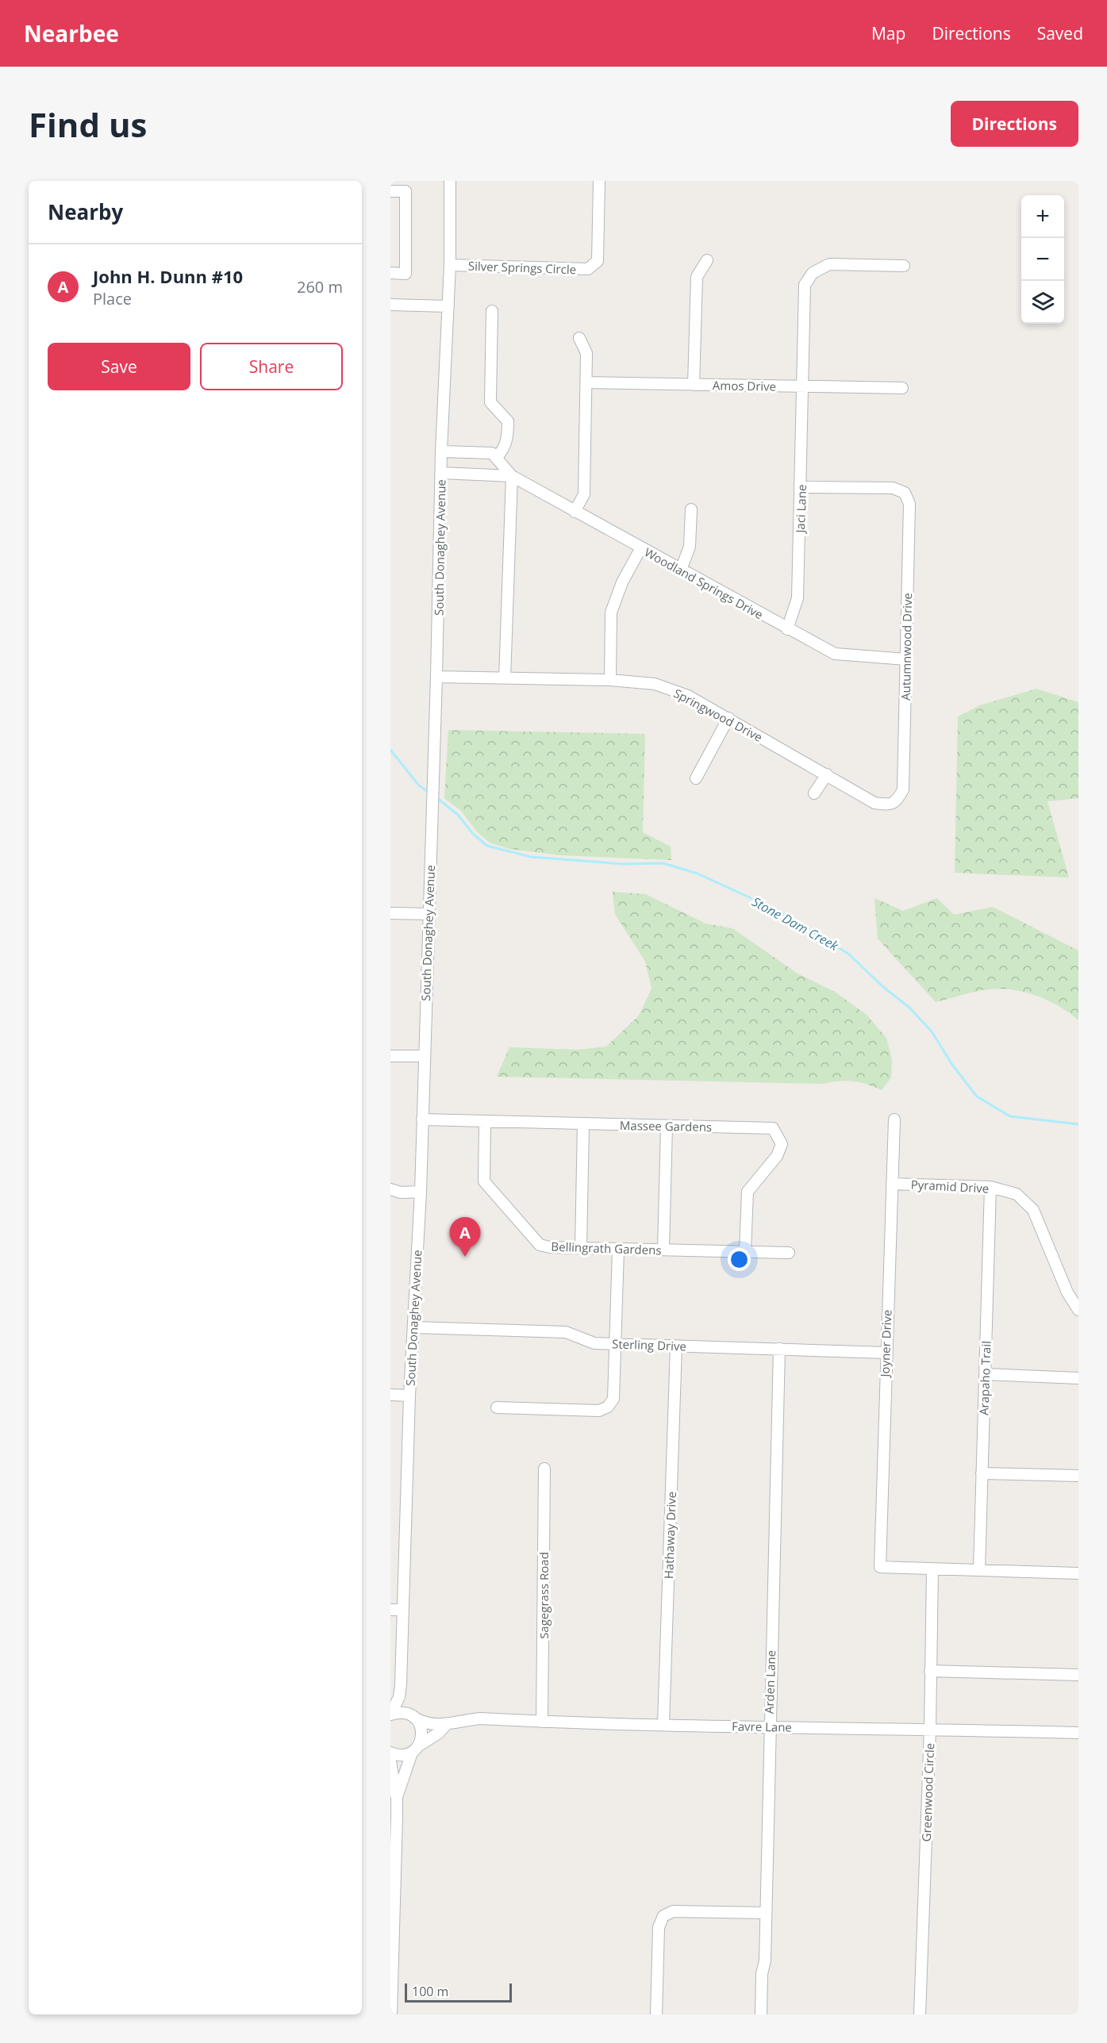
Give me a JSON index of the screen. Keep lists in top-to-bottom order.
{
  "streets": {
    "street": [
      "Silver Springs Circle",
      "Amos Drive",
      "Jaci Lane",
      "South Donaghey Avenue",
      "Woodland Springs Drive",
      "Autumnwood Drive",
      "Springwood Drive",
      "Massee Gardens",
      "Pyramid Drive",
      "Bellingrath Gardens",
      "Joyner Drive",
      "Sterling Drive",
      "Arapaho Trail",
      "Hathaway Drive",
      "Sagegrass Road",
      "Arden Lane",
      "Favre Lane",
      "Greenwood Circle"
    ]
  },
  "crossings": [
    ["Silver Springs Circle", "South Donaghey Avenue"],
    ["Amos Drive", "Jaci Lane"],
    ["Jaci Lane", "Woodland Springs Drive"],
    ["Jaci Lane", "Autumnwood Drive"],
    ["South Donaghey Avenue", "Woodland Springs Drive"],
    ["South Donaghey Avenue", "Springwood Drive"],
    ["South Donaghey Avenue", "Massee Gardens"],
    ["South Donaghey Avenue", "Sterling Drive"],
    ["South Donaghey Avenue", "Favre Lane"],
    ["Woodland Springs Drive", "Autumnwood Drive"],
    ["Autumnwood Drive", "Springwood Drive"],
    ["Massee Gardens", "Bellingrath Gardens"],
    ["Pyramid Drive", "Joyner Drive"],
    ["Pyramid Drive", "Arapaho Trail"],
    ["Joyner Drive", "Sterling Drive"],
    ["Joyner Drive", "Greenwood Circle"],
    ["Sterling Drive", "Hathaway Drive"],
    ["Sterling Drive", "Arden Lane"],
    ["Hathaway Drive", "Favre Lane"],
    ["Sagegrass Road", "Favre Lane"],
    ["Arden Lane", "Favre Lane"],
    ["Favre Lane", "Greenwood Circle"]
  ],
  "water": ["Stone Dam Creek"],
  "scale_bar": "100 m",
  "page": {
    "header": "Nearbee",
    "nav": ["Map", "Directions", "Saved"],
    "buttons": [
      "Directions",
      ["Save", "Share"]
    ],
    "title": "Find us",
    "heading": "Nearby",
    "map_buttons": ["+", "−"],
    "list": [
      {
        "mark": "A",
        "name": "John H. Dunn #10",
        "note": "Place",
        "value": "260 m"
      }
    ],
    "pins": "A",
    "scale": "100 m"
  }
}
